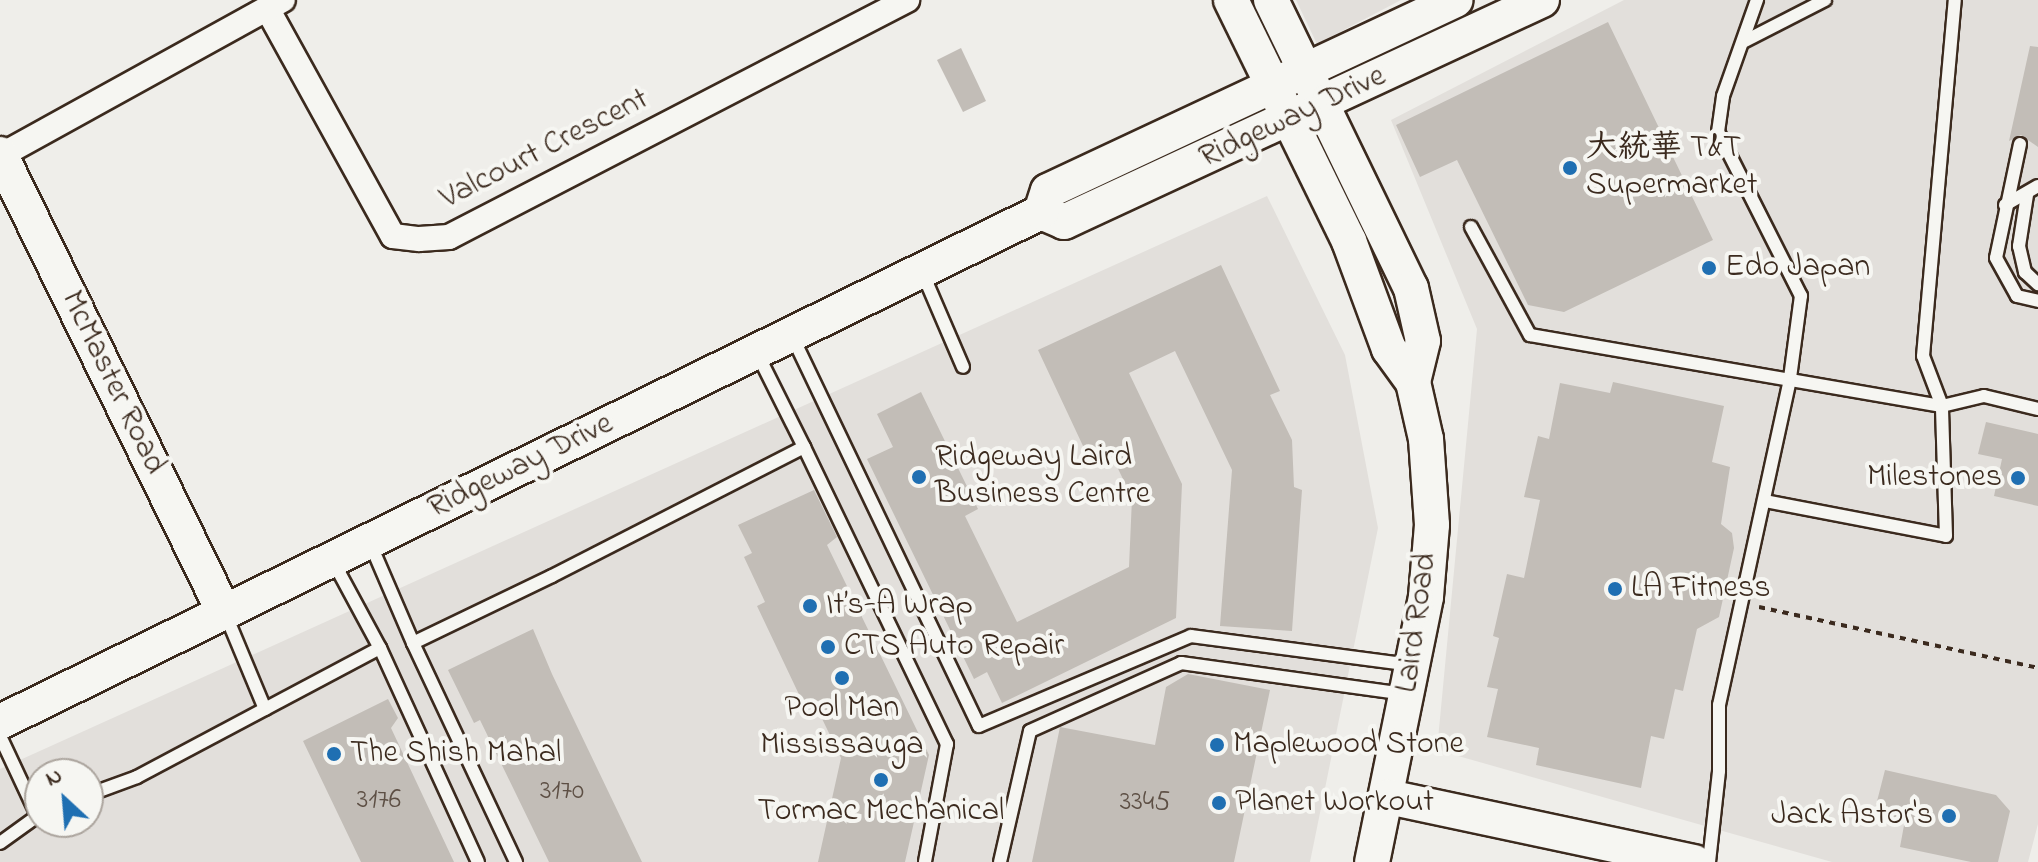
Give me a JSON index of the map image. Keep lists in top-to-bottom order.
{
  "streets": {
    "street": [
      "Ridgeway Drive",
      "Valcourt Crescent",
      "McMaster Road",
      "Laird Road"
    ]
  },
  "crossings": [
    ["Ridgeway Drive", "McMaster Road"],
    ["Ridgeway Drive", "Laird Road"]
  ],
  "places": [
    "大統華 T&T Supermarket",
    "Edo Japan",
    "Ridgeway Laird Business Centre",
    "Milestones",
    "LA Fitness",
    "It’s-A Wrap",
    "CTS Auto Repair",
    "Pool Man Mississauga",
    "Maplewood Stone",
    "The Shish Mahal",
    "Tormac Mechanical",
    "Planet Workout",
    "Jack Astor's"
  ],
  "house_numbers": ["3170", "3176", "3345"],
  "north": "top left"
}
